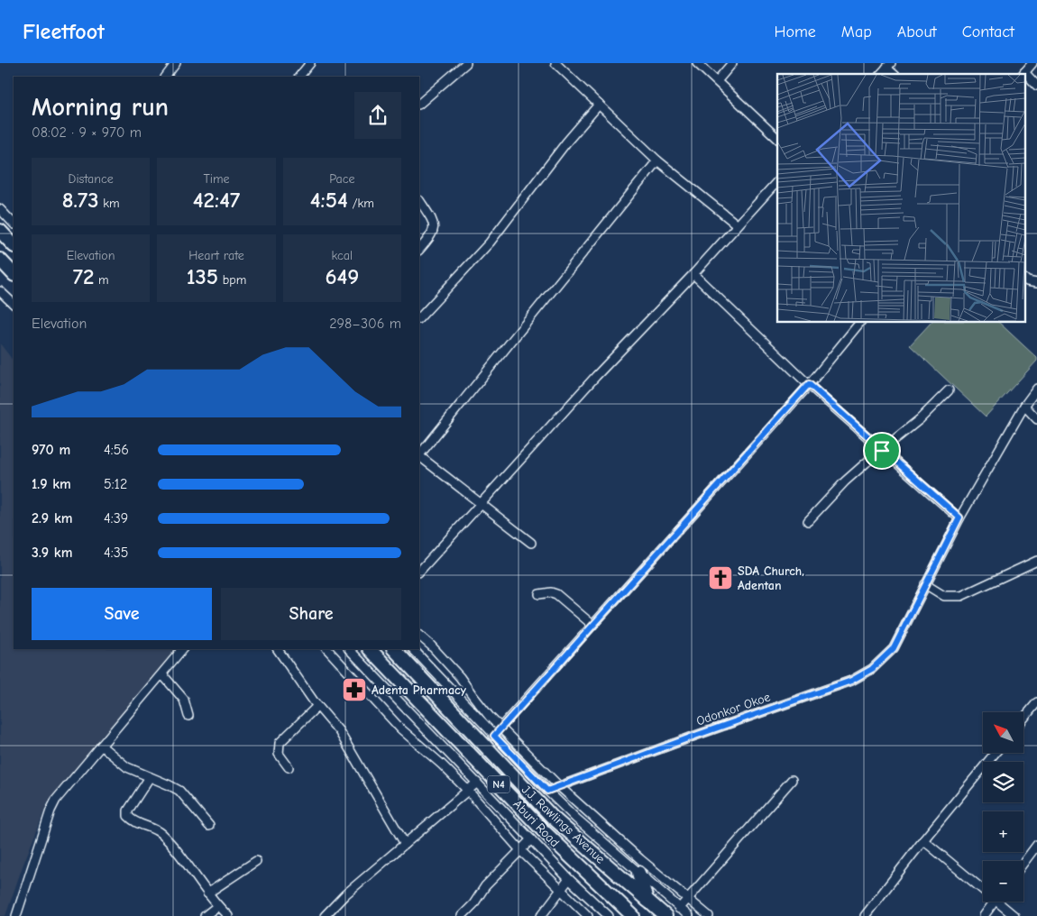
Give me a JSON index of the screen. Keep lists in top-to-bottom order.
{
  "streets": {
    "highway": ["N4", "Aburi Road", "J.J. Rawlings Avenue"],
    "street": ["Odonkor Okoe"]
  },
  "places": {
    "church": ["SDA Church, Adentan"],
    "pharmacy": ["Adenta Pharmacy"]
  },
  "north": "top left",
  "page": {
    "header": "Fleetfoot",
    "nav": [
      "Home",
      "Map",
      "About",
      "Contact"
    ],
    "heading": ["Morning run", "08:02 · 9 × 970 m"],
    "stats": [
      ["Distance", "8.73 km"],
      ["Time", "42:47"],
      ["Pace", "4:54 /km"],
      ["Elevation", "72 m"],
      ["Heart rate", "135 bpm"],
      ["kcal", "649"]
    ],
    "chart": ["Elevation", "298–306 m"],
    "list": [
      {
        "name": "970 m",
        "note": "4:56"
      },
      {
        "name": "1.9 km",
        "note": "5:12"
      },
      {
        "name": "2.9 km",
        "note": "4:39"
      },
      {
        "name": "3.9 km",
        "note": "4:35"
      }
    ],
    "buttons": ["Save", "Share"],
    "map_buttons": ["+", "−"]
  }
}
